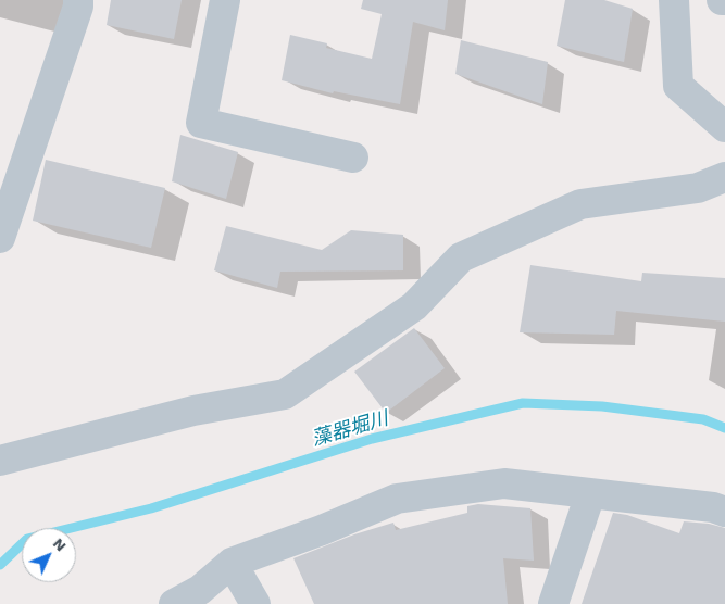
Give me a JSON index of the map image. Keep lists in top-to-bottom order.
{
  "water": ["藻器堀川"],
  "north": "top right"
}
